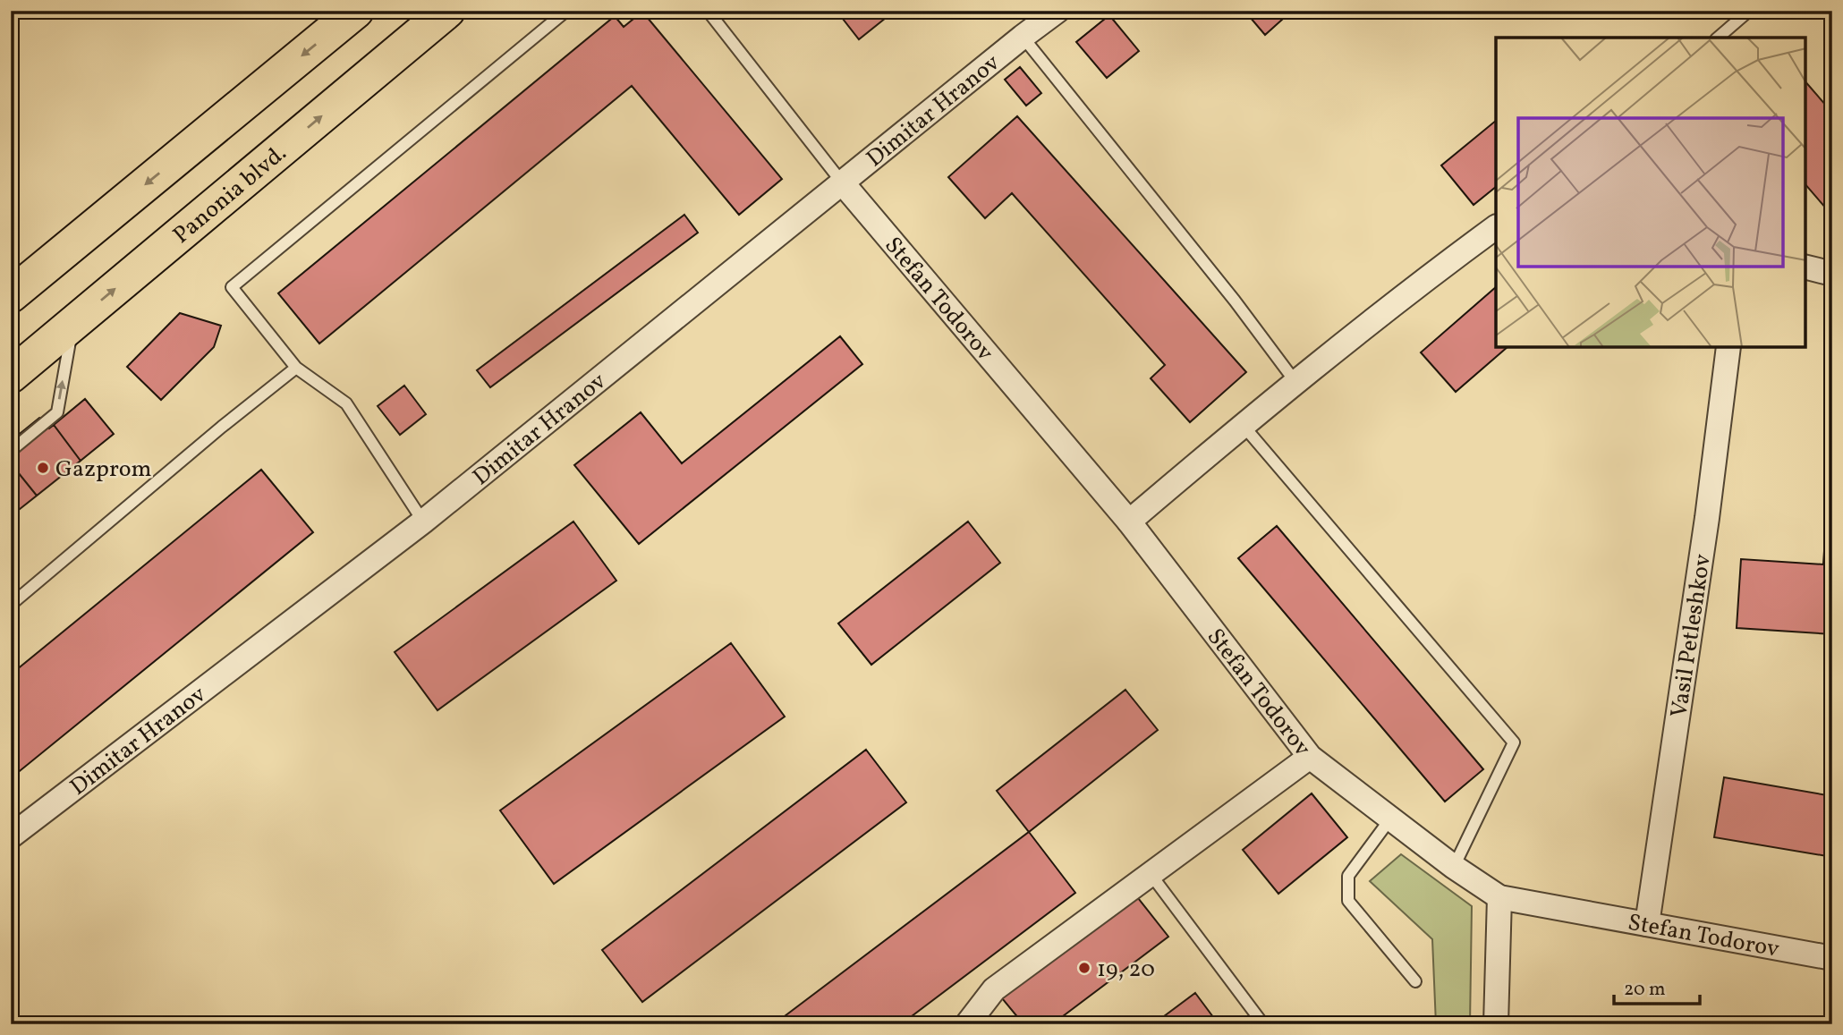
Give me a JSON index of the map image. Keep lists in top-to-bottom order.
{
  "streets": {
    "main road": ["Panonia blvd."],
    "street": ["Dimitar Hranov", "Stefan Todorov", "Vasil Petleshkov"]
  },
  "crossings": [
    ["Dimitar Hranov", "Stefan Todorov"],
    ["Stefan Todorov", "Vasil Petleshkov"]
  ],
  "places": ["Gazprom", "19, 20"],
  "scale_bar": "20 m"
}
